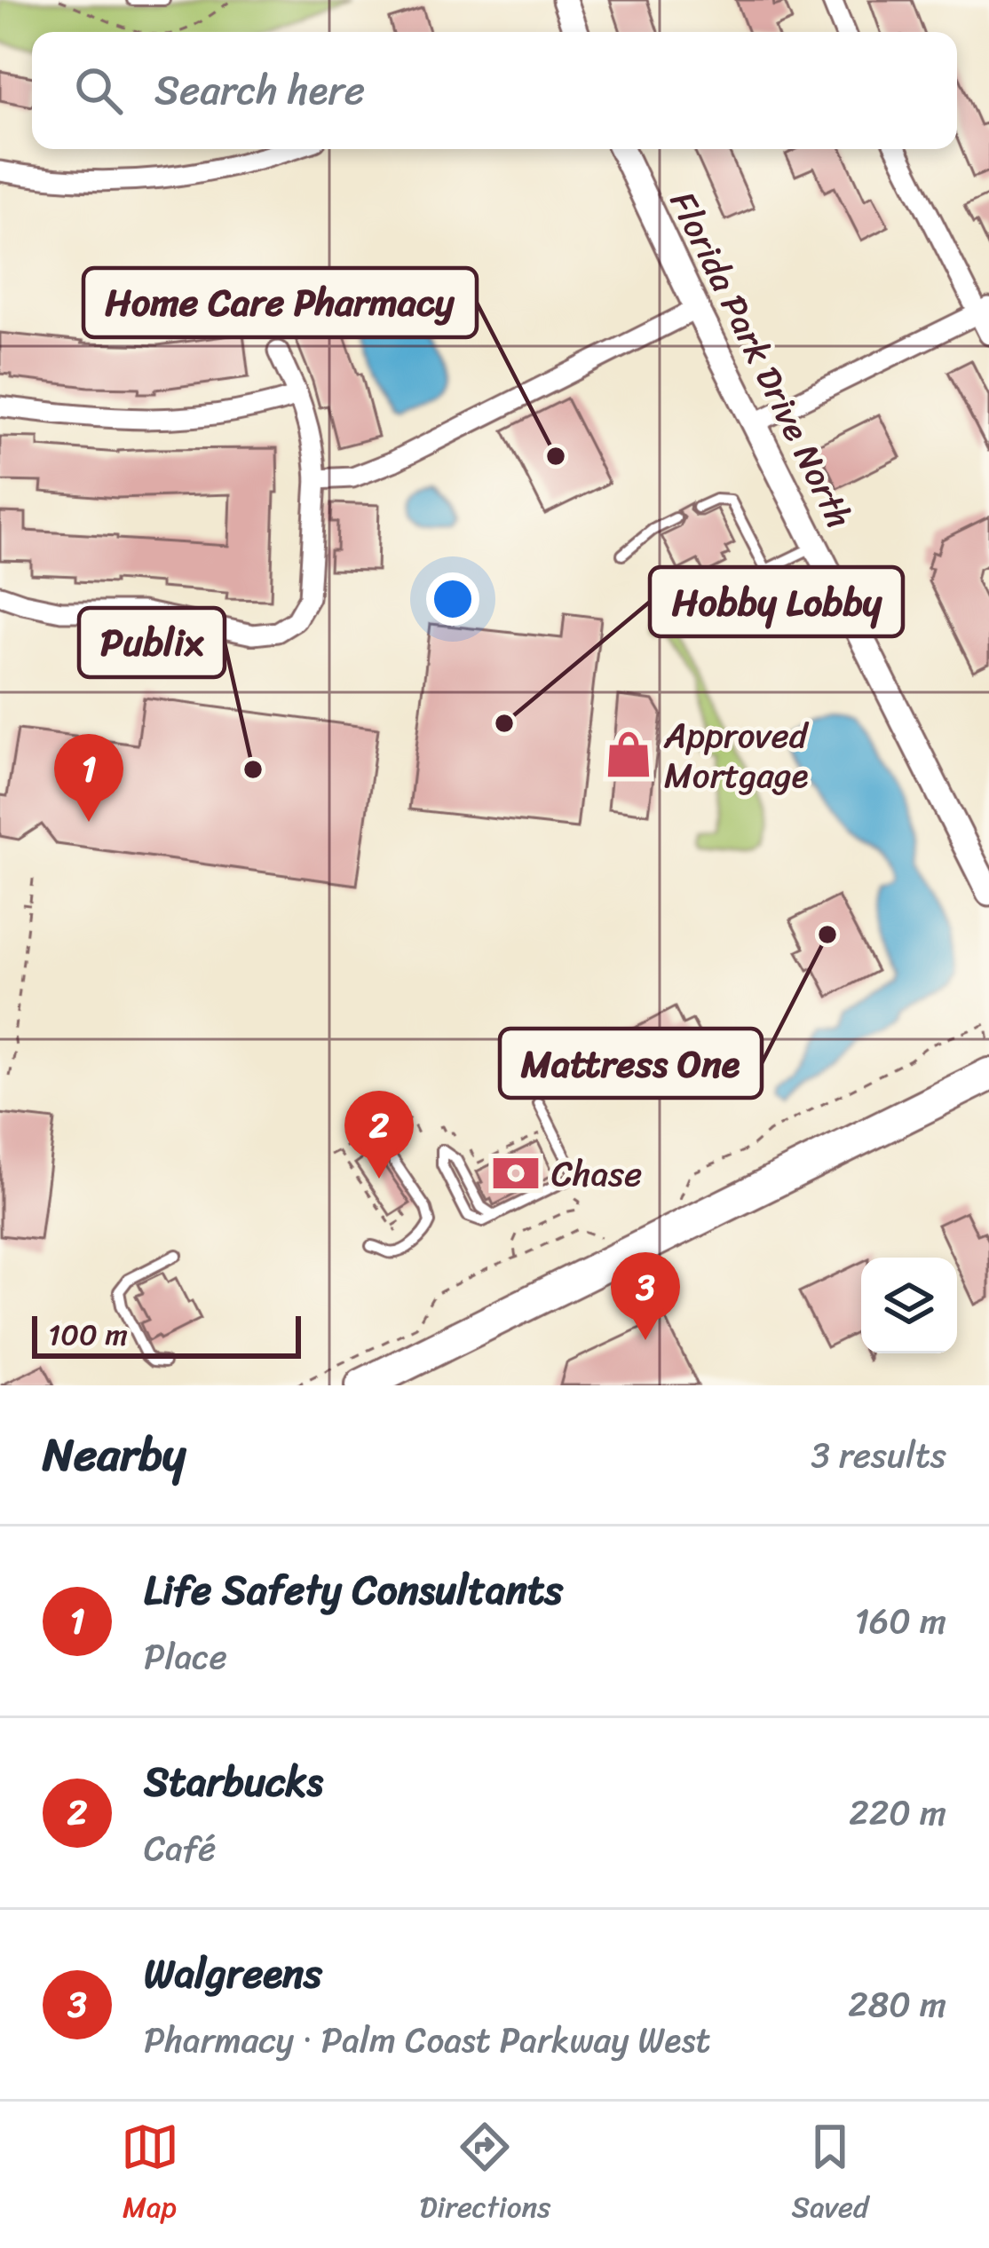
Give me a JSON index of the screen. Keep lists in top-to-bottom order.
{
  "streets": {
    "street": ["Florida Park Drive North"]
  },
  "places": {
    "other": [
      "Home Care Pharmacy",
      "Hobby Lobby",
      "Publix",
      "Mattress One"
    ],
    "shop": ["Approved Mortgage"],
    "bank": ["Chase"]
  },
  "scale_bar": "100 m",
  "page": {
    "search": "Search here",
    "pins": ["1", "2", "3"],
    "scale": "100 m",
    "heading": ["Nearby", "3 results"],
    "list": [
      {
        "mark": "1",
        "name": "Life Safety Consultants",
        "note": "Place",
        "value": "160 m"
      },
      {
        "mark": "2",
        "name": "Starbucks",
        "note": "Café",
        "value": "220 m"
      },
      {
        "mark": "3",
        "name": "Walgreens",
        "note": "Pharmacy · Palm Coast Parkway West",
        "value": "280 m"
      }
    ],
    "nav": ["Map", "Directions", "Saved"]
  }
}
